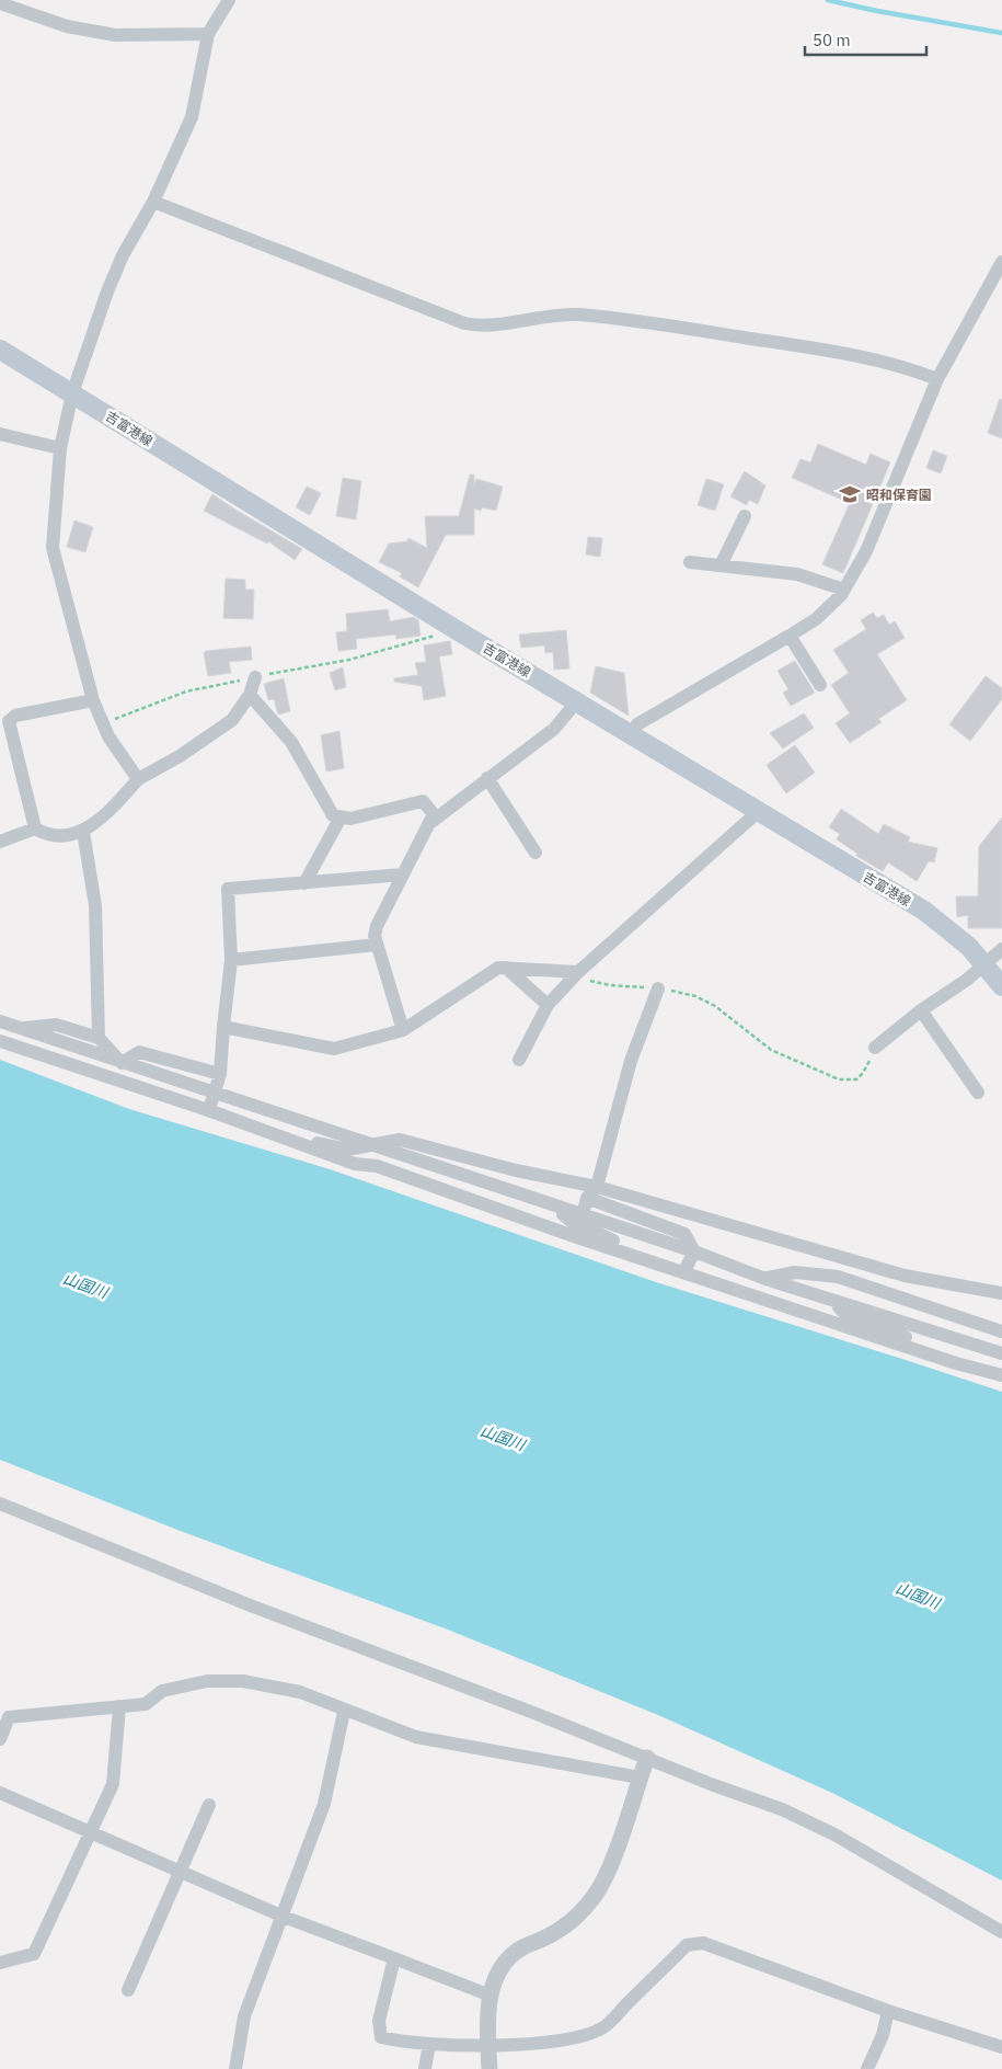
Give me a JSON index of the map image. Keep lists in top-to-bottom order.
{
  "streets": {
    "main road": ["吉富港線"]
  },
  "water": ["山国川"],
  "places": {
    "school or university": ["昭和保育園"]
  },
  "scale_bar": "50 m"
}
